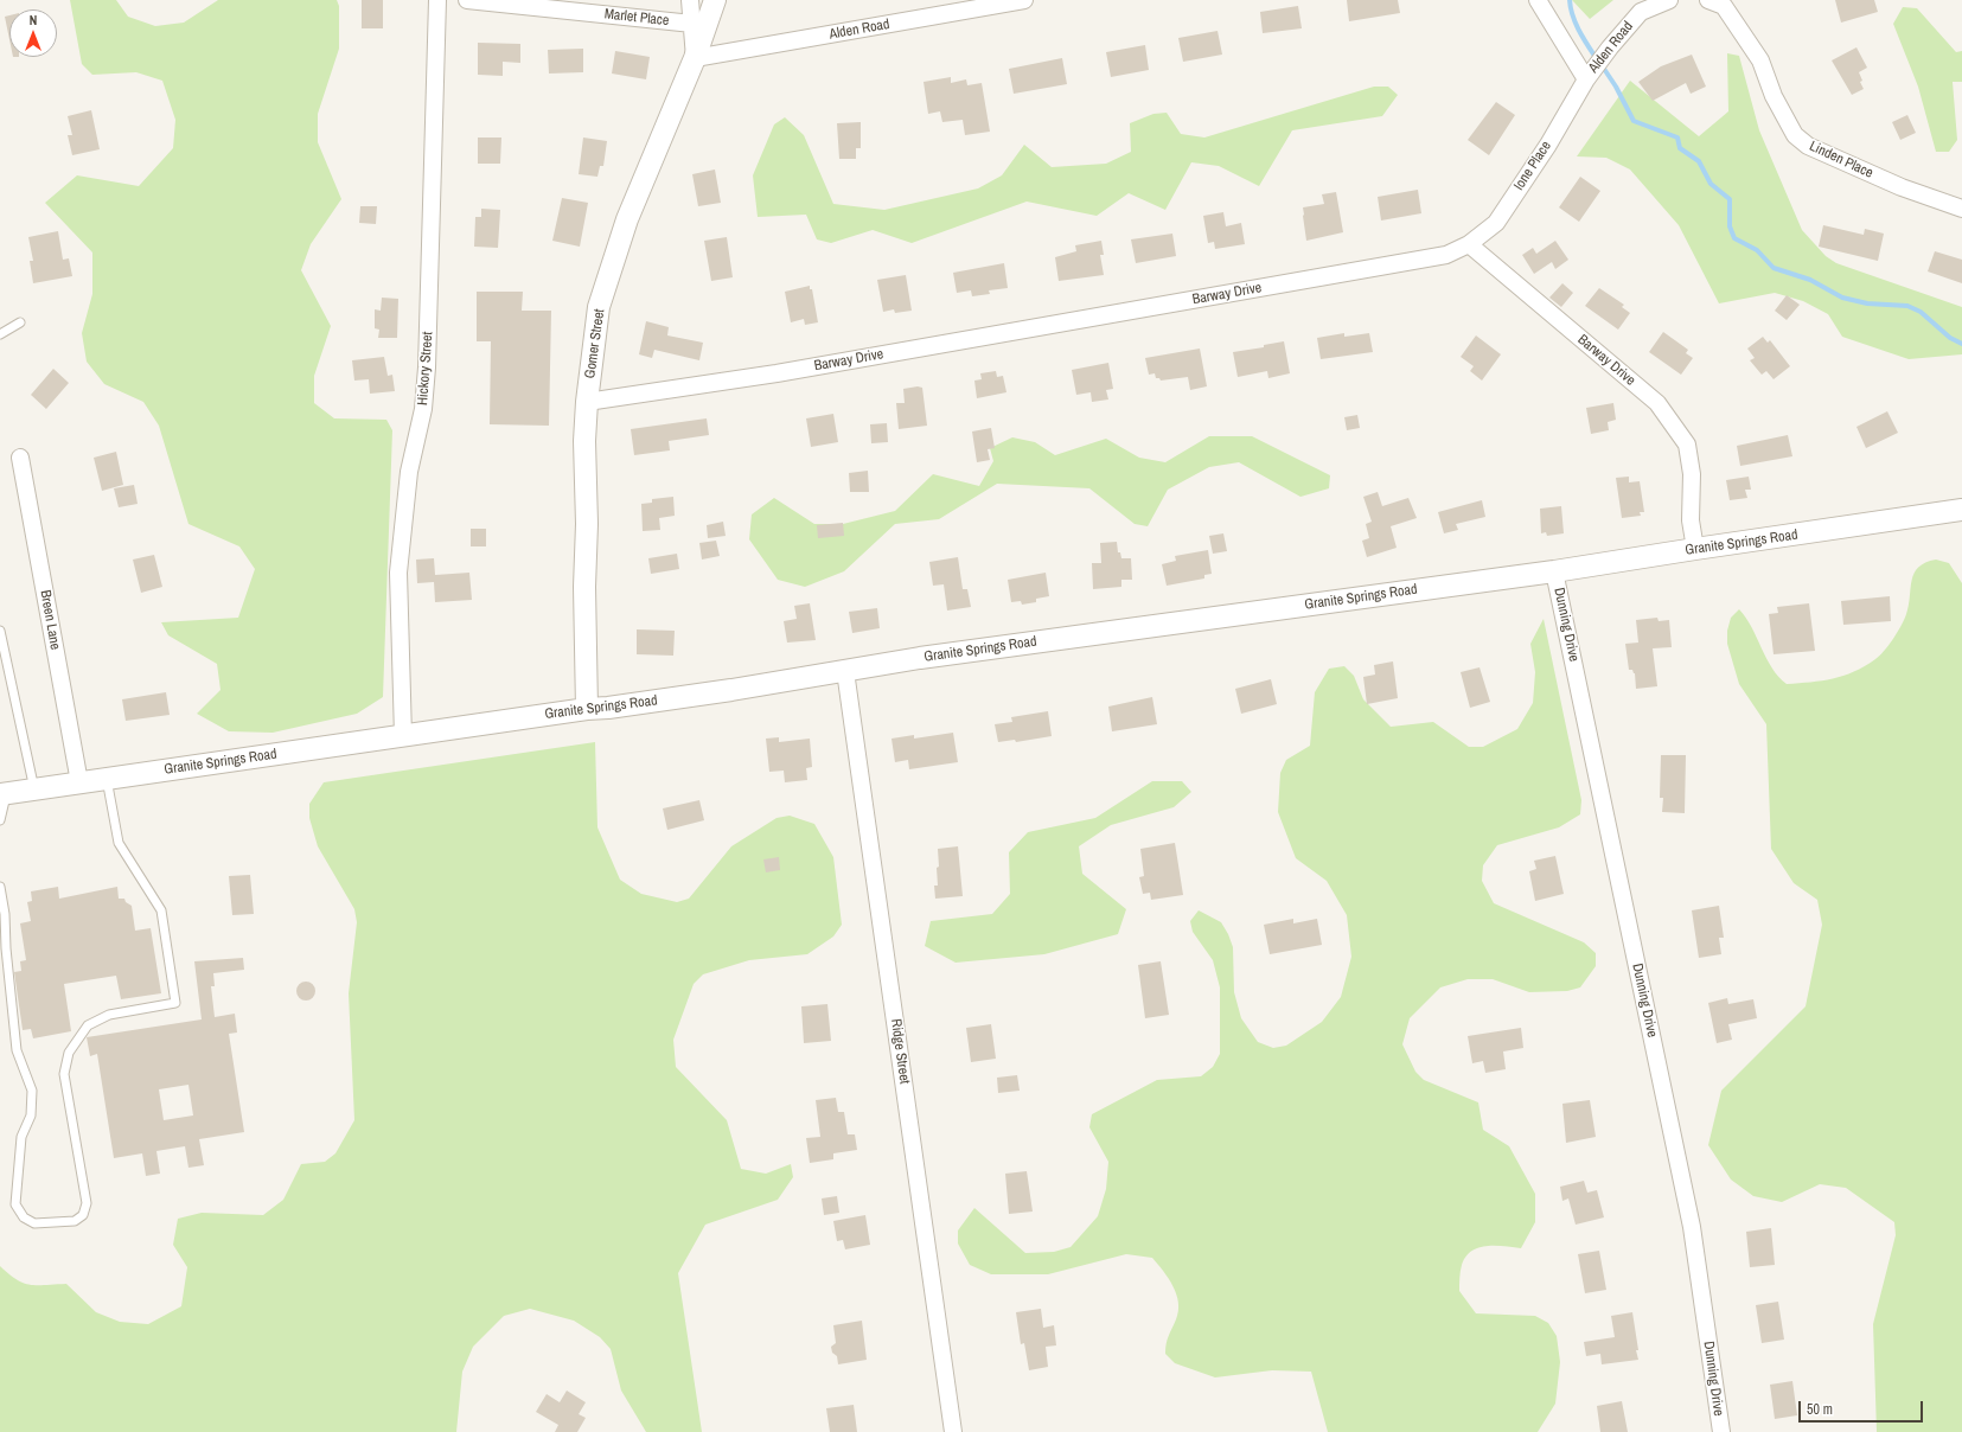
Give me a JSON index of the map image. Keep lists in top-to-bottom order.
{
  "streets": {
    "street": [
      "Marlet Place",
      "Alden Road",
      "Linden Place",
      "Ione Place",
      "Barway Drive",
      "Gomer Street",
      "Hickory Street",
      "Granite Springs Road",
      "Breen Lane",
      "Dunning Drive",
      "Ridge Street"
    ]
  },
  "crossings": [
    ["Alden Road", "Ione Place"],
    ["Alden Road", "Gomer Street"],
    ["Ione Place", "Barway Drive"],
    ["Barway Drive", "Gomer Street"],
    ["Barway Drive", "Granite Springs Road"],
    ["Gomer Street", "Granite Springs Road"],
    ["Hickory Street", "Granite Springs Road"],
    ["Granite Springs Road", "Breen Lane"],
    ["Granite Springs Road", "Dunning Drive"],
    ["Granite Springs Road", "Ridge Street"]
  ],
  "scale_bar": "50 m",
  "north": "top"
}
